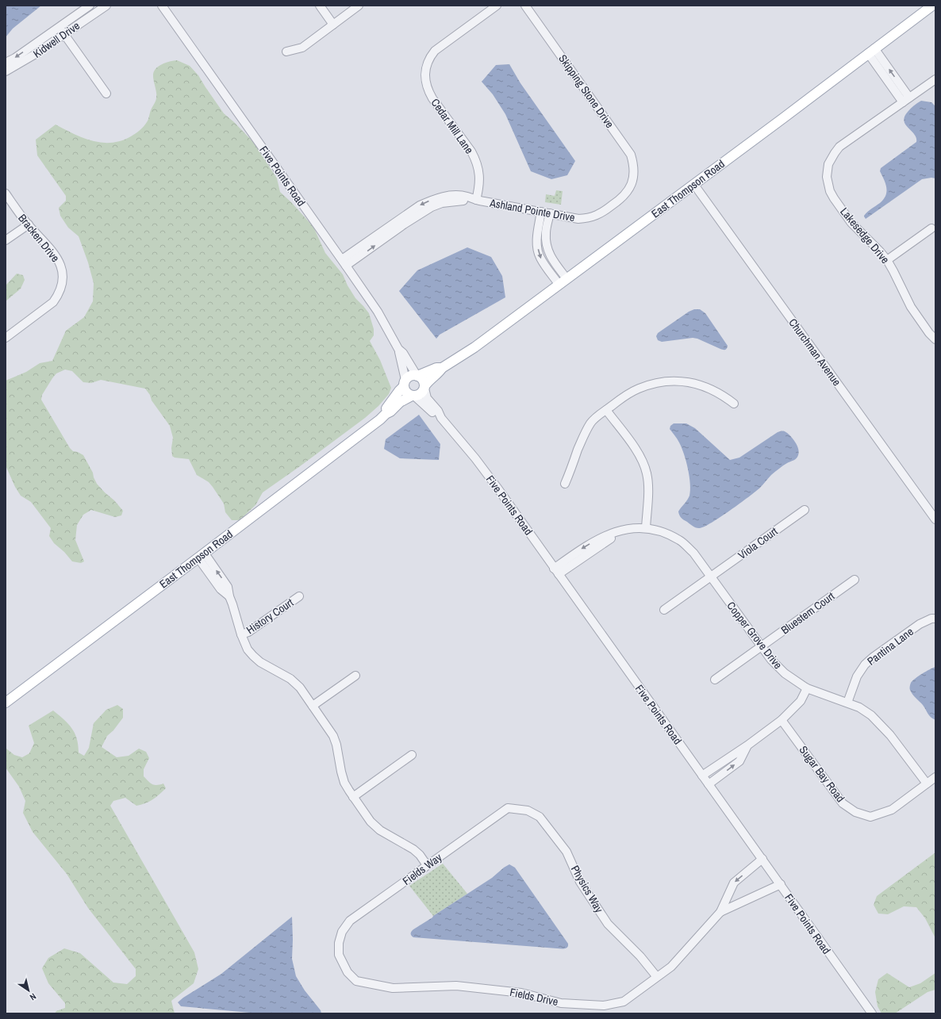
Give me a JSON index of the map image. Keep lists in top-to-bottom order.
{
  "streets": {
    "main road": ["East Thompson Road"],
    "street": [
      "Kidwell Drive",
      "Skipping Stone Drive",
      "Cedar Mill Lane",
      "Five Points Road",
      "Ashland Pointe Drive",
      "Lakesedge Drive",
      "Bracken Drive",
      "Churchman Avenue",
      "Viola Court",
      "Bluestem Court",
      "History Court",
      "Copper Grove Drive",
      "Pantina Lane",
      "Sugar Bay Road",
      "Fields Way",
      "Physics Way",
      "Fields Drive"
    ]
  },
  "crossings": [
    ["Skipping Stone Drive", "Ashland Pointe Drive"],
    ["Cedar Mill Lane", "Ashland Pointe Drive"],
    ["Five Points Road", "East Thompson Road"],
    ["Five Points Road", "Ashland Pointe Drive"],
    ["Five Points Road", "Copper Grove Drive"],
    ["Five Points Road", "Fields Drive"],
    ["East Thompson Road", "Churchman Avenue"],
    ["Viola Court", "Copper Grove Drive"],
    ["Bluestem Court", "Copper Grove Drive"],
    ["Copper Grove Drive", "Pantina Lane"],
    ["Copper Grove Drive", "Sugar Bay Road"],
    ["Fields Way", "Physics Way"],
    ["Fields Way", "Fields Drive"],
    ["Physics Way", "Fields Drive"]
  ],
  "north": "bottom right"
}
